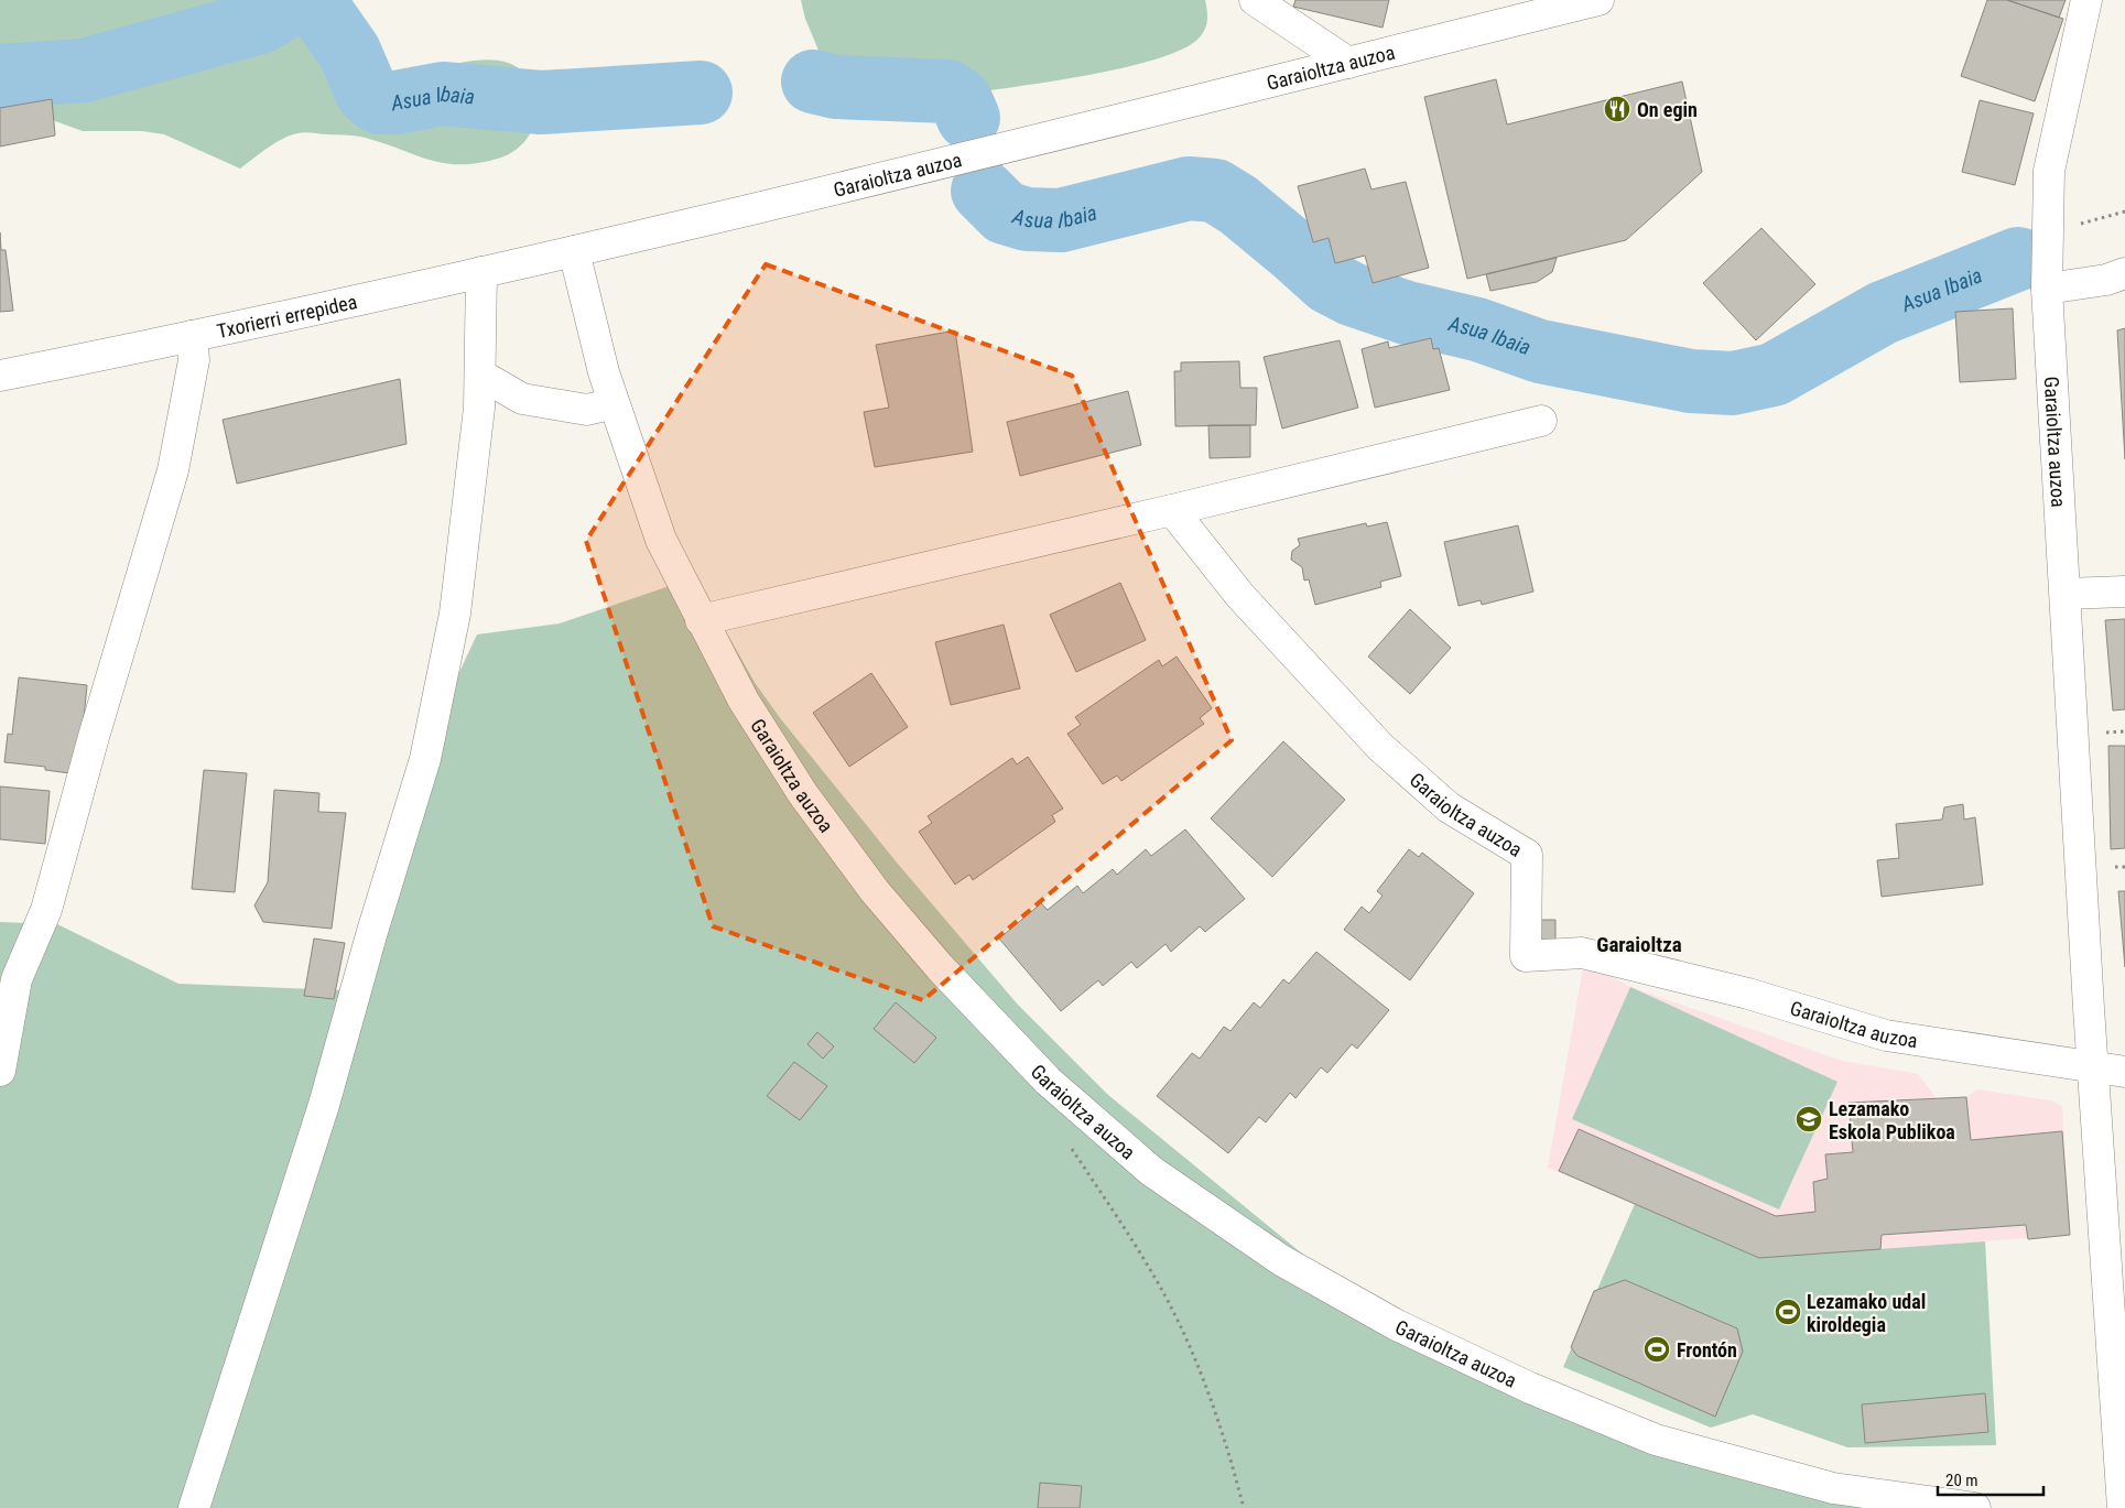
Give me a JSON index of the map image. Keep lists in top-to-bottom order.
{
  "streets": {
    "street": ["Garaioltza auzoa", "Txorierri errepidea"]
  },
  "crossings": [
    ["Garaioltza auzoa", "Txorierri errepidea"]
  ],
  "districts": ["Garaioltza"],
  "water": ["Asua Ibaia"],
  "places": {
    "restaurant": ["On egin"],
    "school or university": ["Lezamako Eskola Publikoa"],
    "sports": ["Lezamako udal kiroldegia", "Frontón"]
  },
  "scale_bar": "20 m"
}
